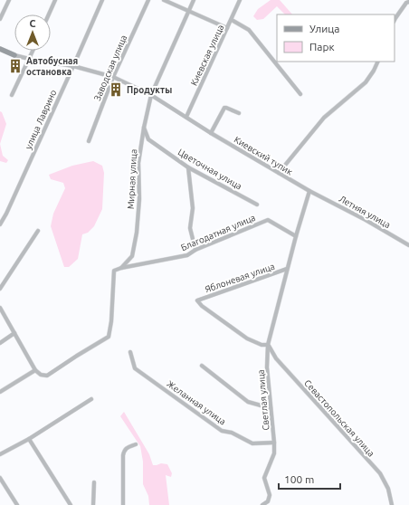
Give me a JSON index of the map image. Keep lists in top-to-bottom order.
{
  "streets": {
    "street": [
      "Киевская улица",
      "Заводская улица",
      "улица Лаврино",
      "Киевский тупик",
      "Цветочная улица",
      "Мирная улица",
      "Летняя улица",
      "Благодатная улица",
      "Яблоневая улица",
      "Светлая улица",
      "Желанная улица",
      "Севастопольская улица"
    ]
  },
  "crossings": [
    ["Киевская улица", "Киевский тупик"],
    ["Заводская улица", "Киевский тупик"],
    ["улица Лаврино", "Киевский тупик"],
    ["Киевский тупик", "Мирная улица"],
    ["Киевский тупик", "Летняя улица"],
    ["Киевский тупик", "Светлая улица"],
    ["Цветочная улица", "Мирная улица"],
    ["Мирная улица", "Благодатная улица"],
    ["Летняя улица", "Светлая улица"],
    ["Благодатная улица", "Светлая улица"],
    ["Яблоневая улица", "Светлая улица"],
    ["Яблоневая улица", "Севастопольская улица"],
    ["Светлая улица", "Желанная улица"],
    ["Светлая улица", "Севастопольская улица"]
  ],
  "places": {
    "building": ["Автобусная остановка", "Продукты"]
  },
  "legend": ["Улица", "Парк"],
  "scale_bar": "100 m",
  "north": "top"
}
